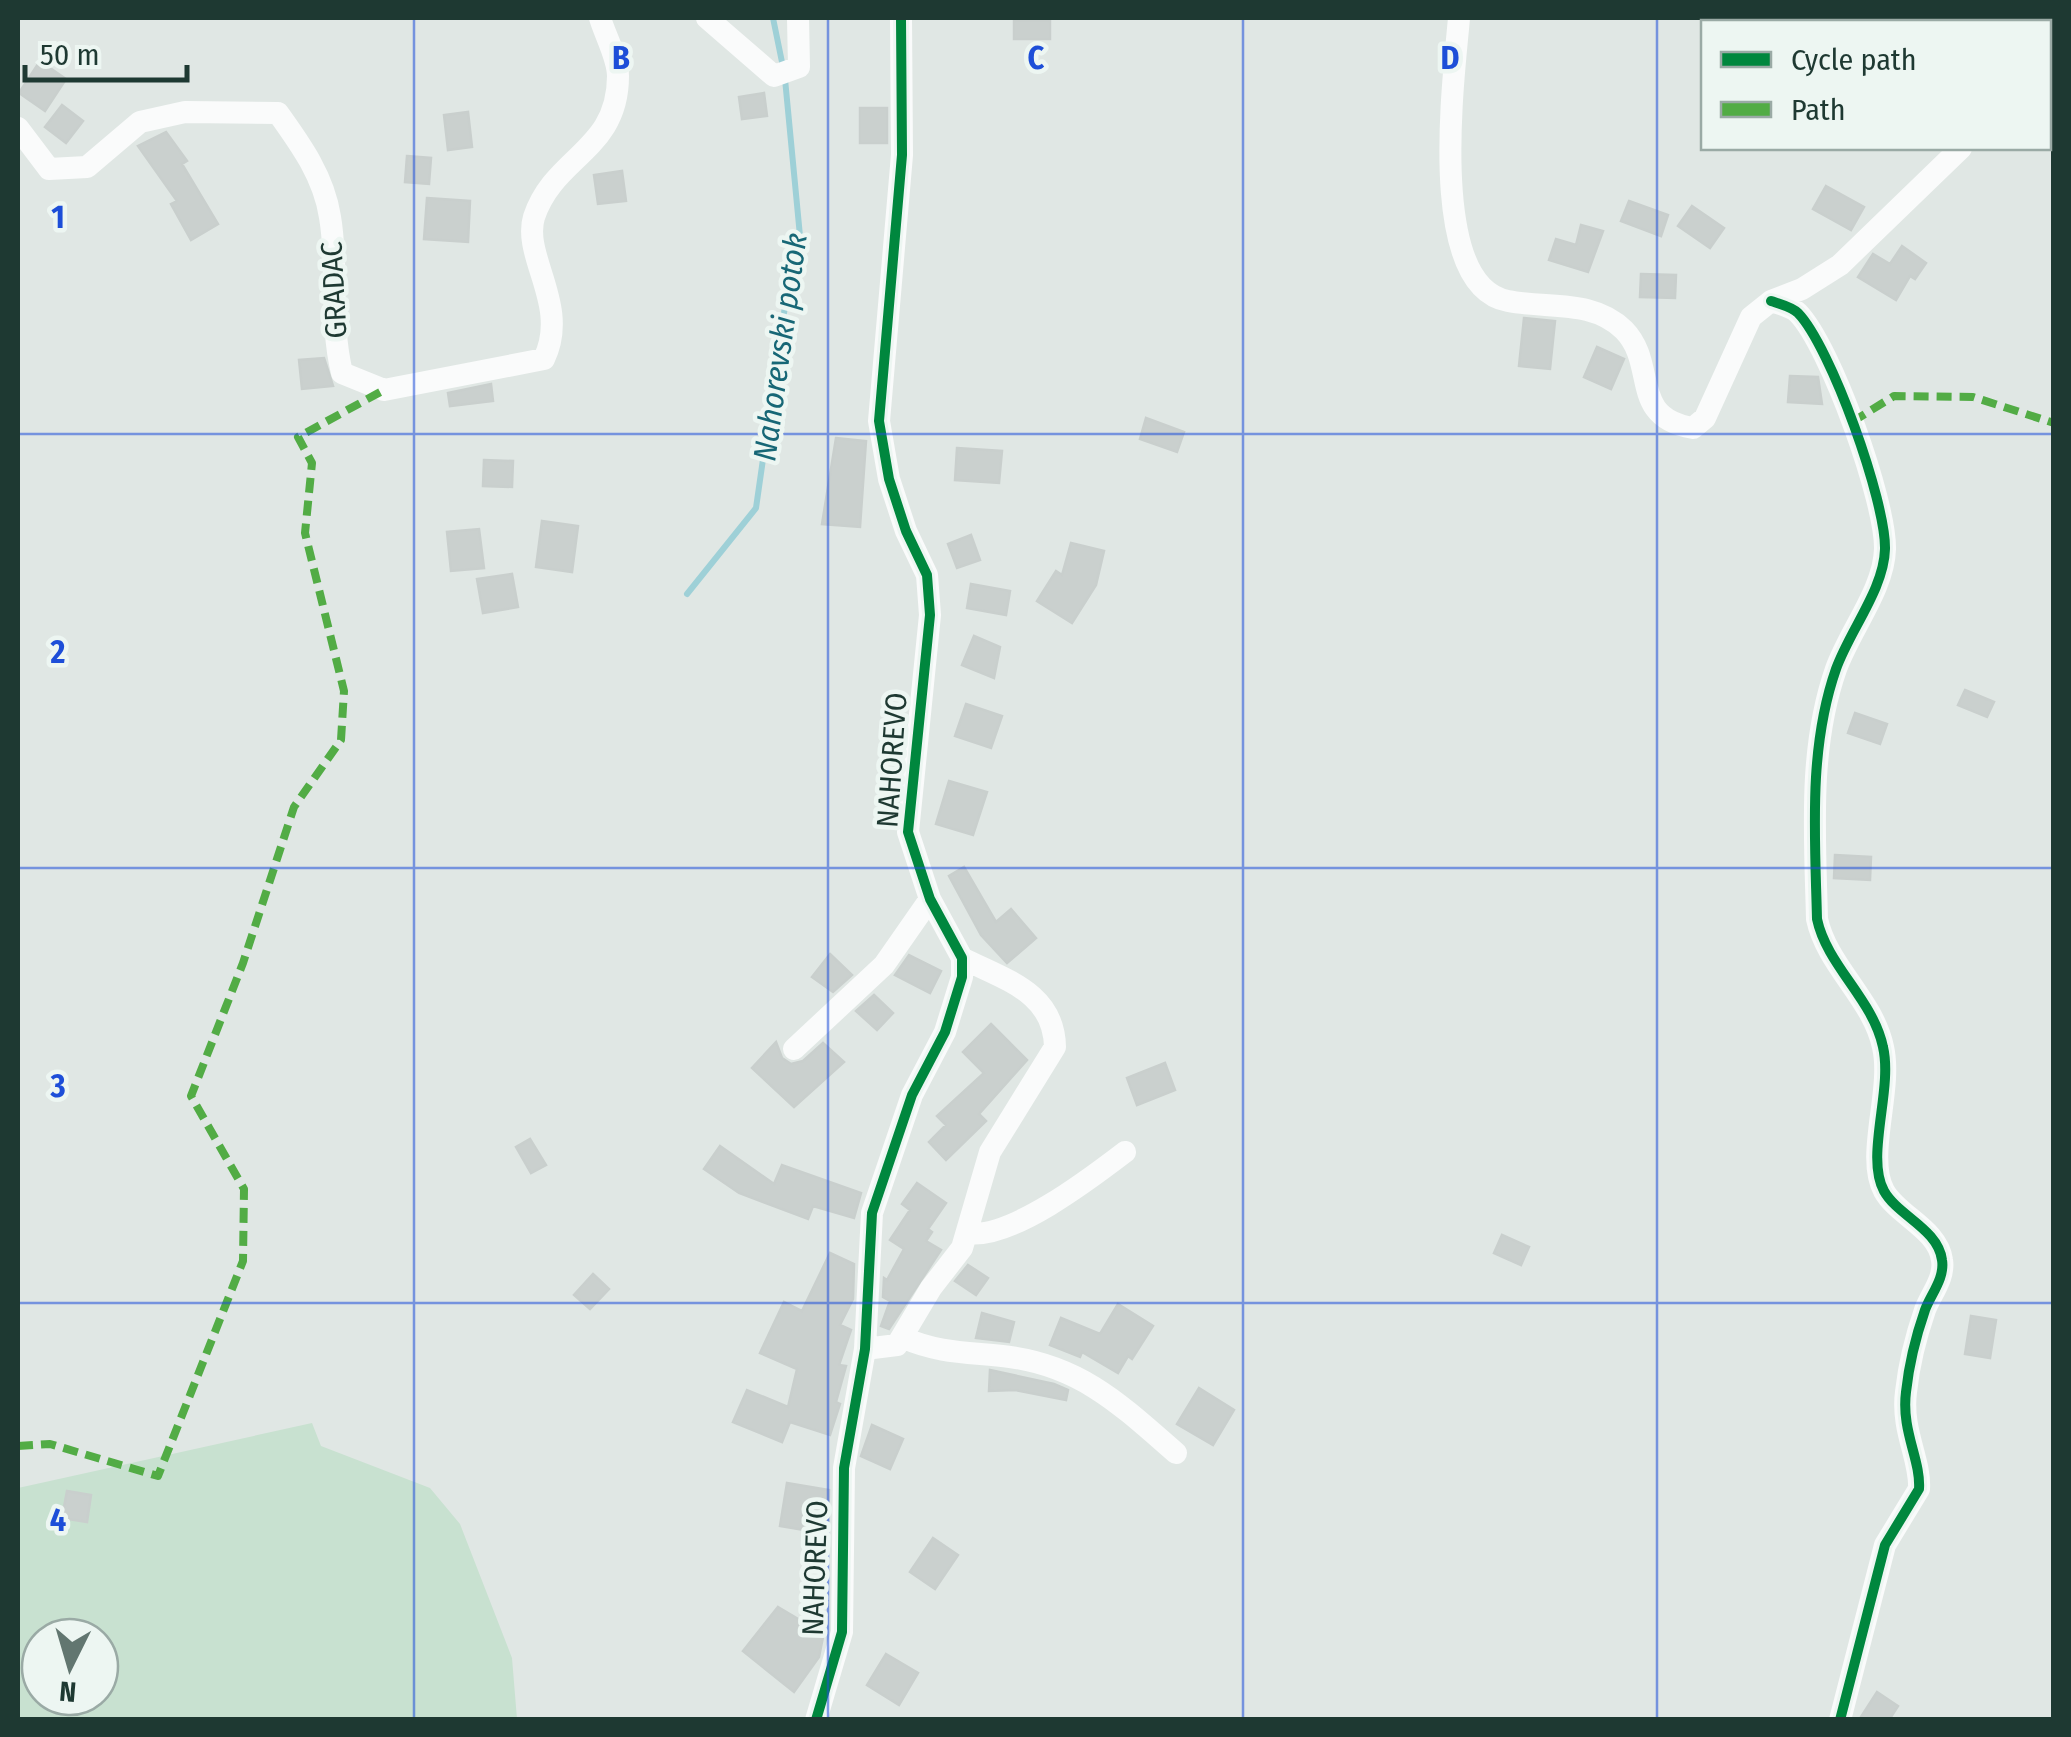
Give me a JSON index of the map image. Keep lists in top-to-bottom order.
{
  "streets": {
    "street": ["GRADAC", "NAHOREVO"]
  },
  "water": ["Nahorevski potok"],
  "legend": ["Cycle path", "Path"],
  "scale_bar": "50 m",
  "north": "bottom",
  "grid": {
    "columns": ["B", "C", "D"],
    "rows": [
      "1",
      "2",
      "3",
      "4"
    ]
  }
}
